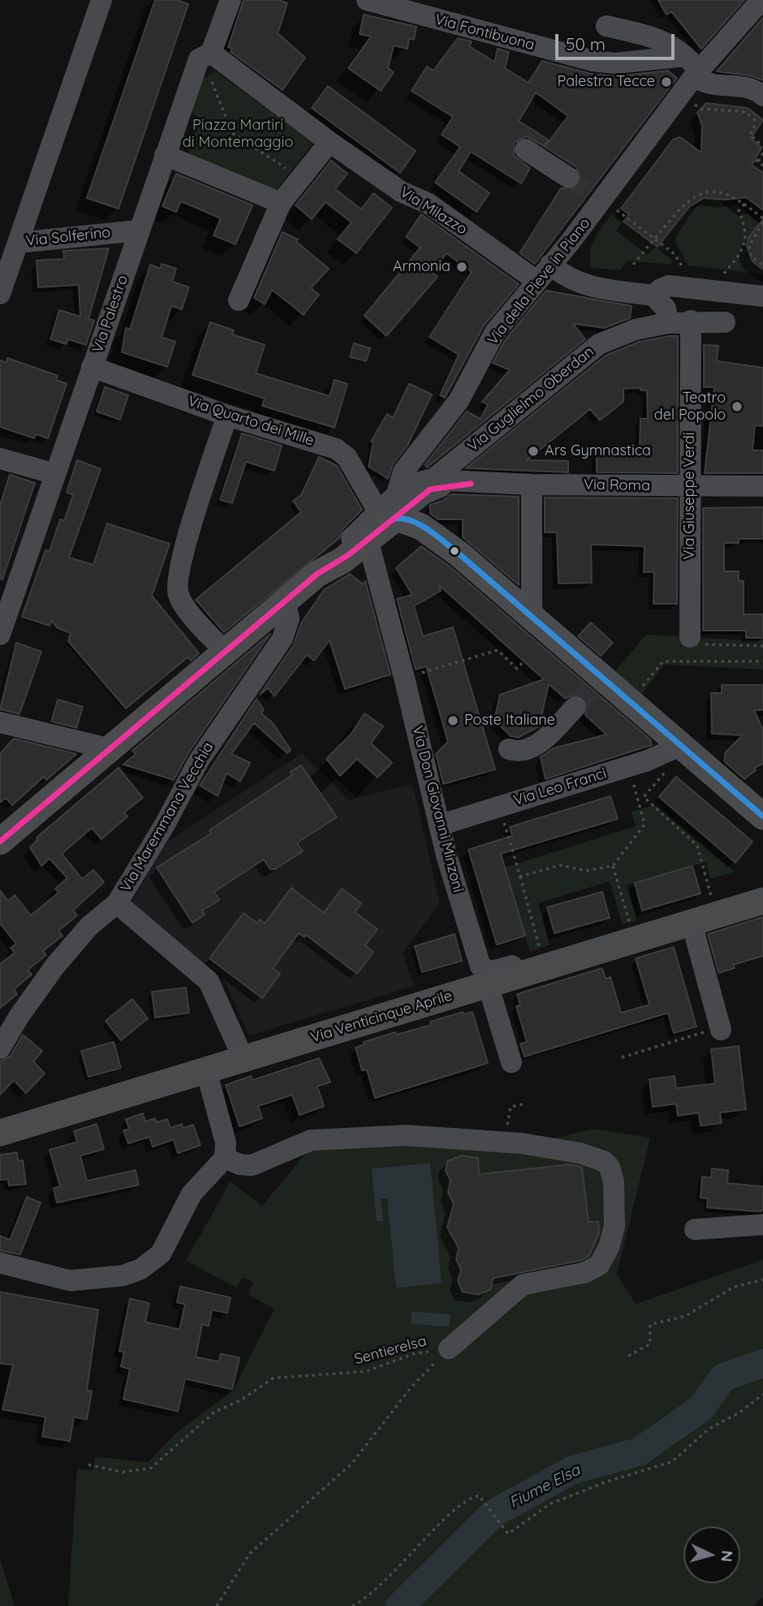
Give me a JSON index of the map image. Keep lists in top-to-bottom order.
{
  "streets": {
    "main road": ["Via Venticinque Aprile"],
    "street": [
      "Via Fontibuona",
      "Via Milazzo",
      "Via Solferino",
      "Via della Pieve in Piano",
      "Via Palestro",
      "Via Guglielmo Oberdan",
      "Via Quarto dei Mille",
      "Via Roma",
      "Via Giuseppe Verdi",
      "Via Leo Franci",
      "Via Don Giovanni Minzoni",
      "Via Maremmana Vecchia"
    ],
    "path": ["Sentierelsa"]
  },
  "crossings": [
    ["Via Fontibuona", "Via della Pieve in Piano"],
    ["Via Milazzo", "Via della Pieve in Piano"],
    ["Via Solferino", "Via Palestro"],
    ["Via della Pieve in Piano", "Via Quarto dei Mille"],
    ["Via della Pieve in Piano", "Via Roma"],
    ["Via Palestro", "Via Quarto dei Mille"],
    ["Via Guglielmo Oberdan", "Via Roma"],
    ["Via Guglielmo Oberdan", "Via Giuseppe Verdi"],
    ["Via Quarto dei Mille", "Via Roma"],
    ["Via Roma", "Via Giuseppe Verdi"],
    ["Via Leo Franci", "Via Don Giovanni Minzoni"],
    ["Via Don Giovanni Minzoni", "Via Venticinque Aprile"]
  ],
  "water": ["Fiume Elsa"],
  "parks": ["Piazza Martiri di Montemaggio"],
  "places": [
    "Palestra Tecce",
    "Armonia",
    "Teatro del Popolo",
    "Ars Gymnastica",
    "Poste Italiane"
  ],
  "scale_bar": "50 m",
  "north": "right"
}
